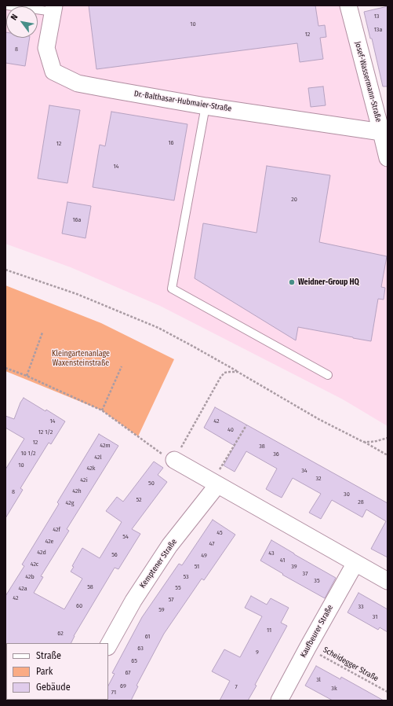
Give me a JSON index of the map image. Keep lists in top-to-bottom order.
{
  "streets": {
    "street": [
      "Josef-Wassermann-Straße",
      "Dr.-Balthasar-Hubmaier-Straße",
      "Kemptener Straße",
      "Kaufbeurer Straße"
    ],
    "path": ["Scheidegger Straße"]
  },
  "crossings": [
    ["Josef-Wassermann-Straße", "Dr.-Balthasar-Hubmaier-Straße"],
    ["Kaufbeurer Straße", "Scheidegger Straße"]
  ],
  "parks": ["Kleingartenanlage Waxensteinstraße"],
  "places": ["Weidner-Group HQ"],
  "house_numbers": [
    "13",
    "10",
    "13a",
    "12",
    "8",
    "16",
    "12",
    "14",
    "20",
    "16a",
    "14",
    "42",
    "40",
    "12 1/2",
    "12",
    "42m",
    "38",
    "10 1/2",
    "36",
    "42l",
    "10",
    "42k",
    "34",
    "32",
    "42i",
    "50",
    "42h",
    "8",
    "30",
    "52",
    "28",
    "42g",
    "42f",
    "45",
    "54",
    "42e",
    "47",
    "42d",
    "43",
    "56",
    "49",
    "41",
    "42c",
    "51",
    "39",
    "37",
    "42b",
    "53",
    "35",
    "58",
    "55",
    "42a",
    "42",
    "57",
    "60",
    "33",
    "59",
    "31",
    "11",
    "62",
    "61",
    "63",
    "9",
    "65",
    "67",
    "3l",
    "69",
    "7",
    "3k",
    "71"
  ],
  "legend": ["Straße", "Park", "Gebäude"],
  "north": "top left"
}
